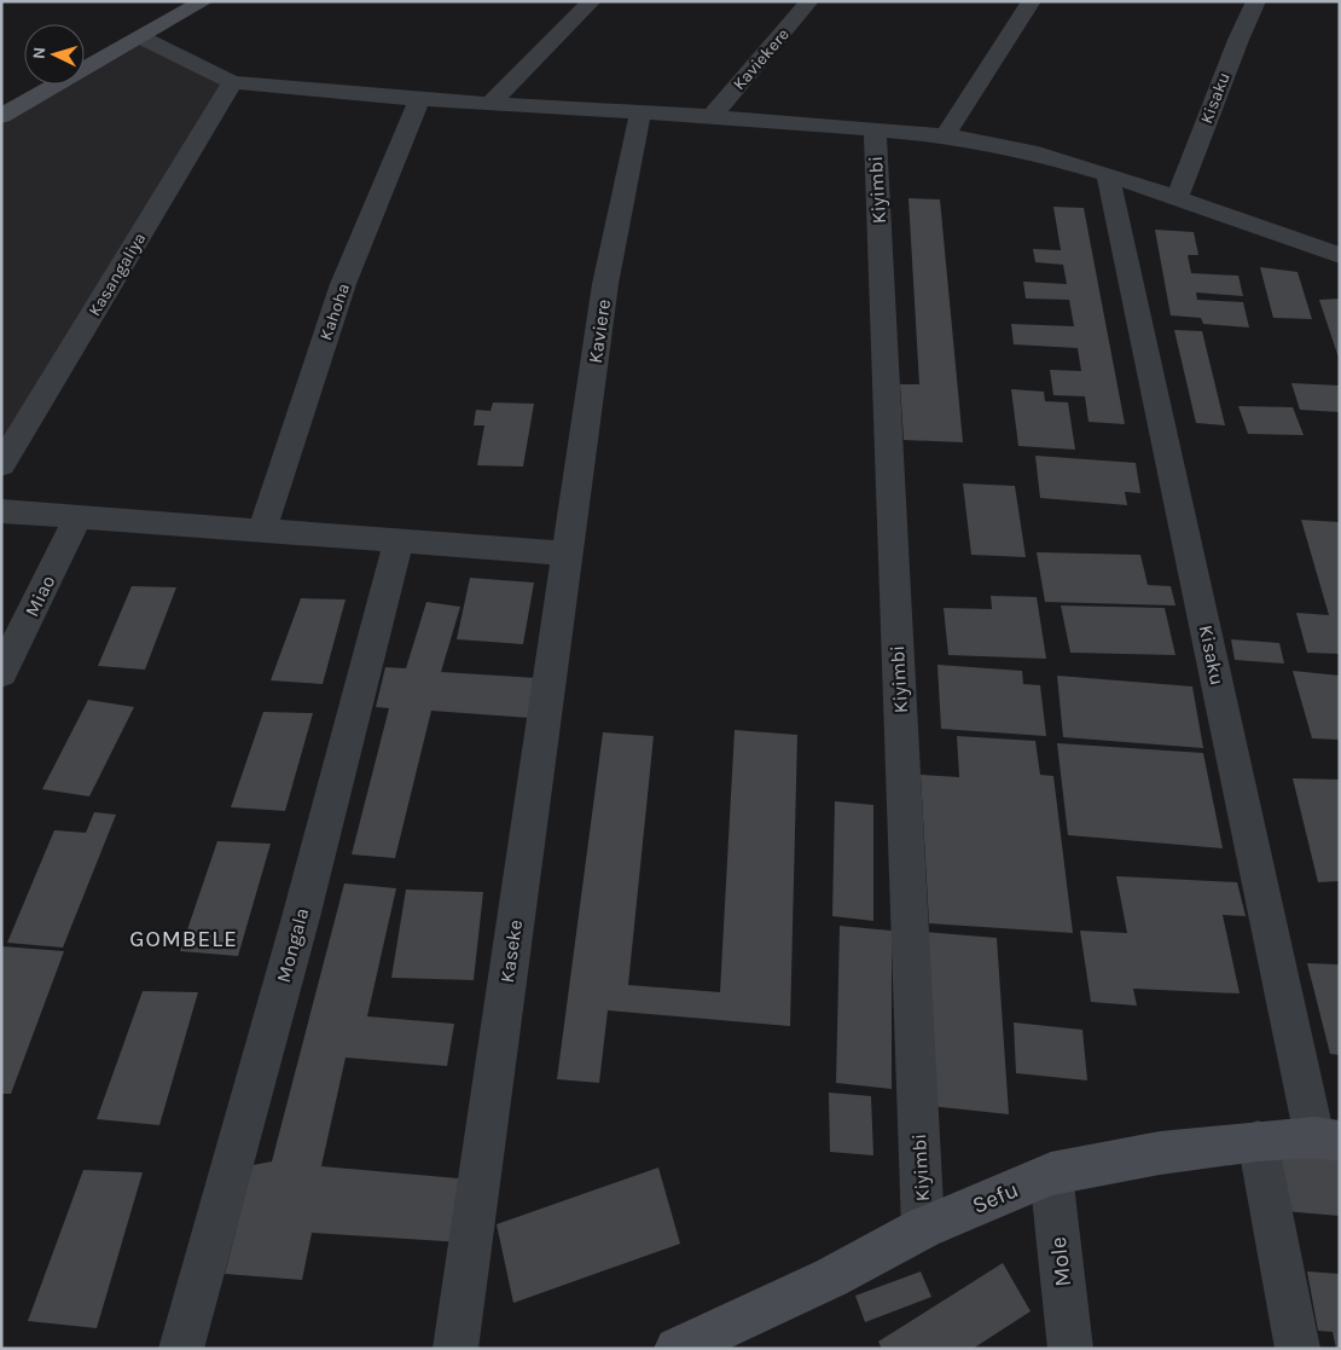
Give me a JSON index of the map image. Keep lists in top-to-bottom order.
{
  "streets": {
    "street": [
      "Kaviekere",
      "Kisaku",
      "Kiyimbi",
      "Kasangaliya",
      "Kahoha",
      "Kaviere",
      "Miao",
      "Mongala",
      "Kaseke",
      "Sefu",
      "Mole"
    ]
  },
  "crossings": [
    ["Kisaku", "Sefu"],
    ["Kiyimbi", "Sefu"],
    ["Kaviere", "Kaseke"],
    ["Sefu", "Mole"]
  ],
  "districts": ["GOMBELE"],
  "north": "left"
}
